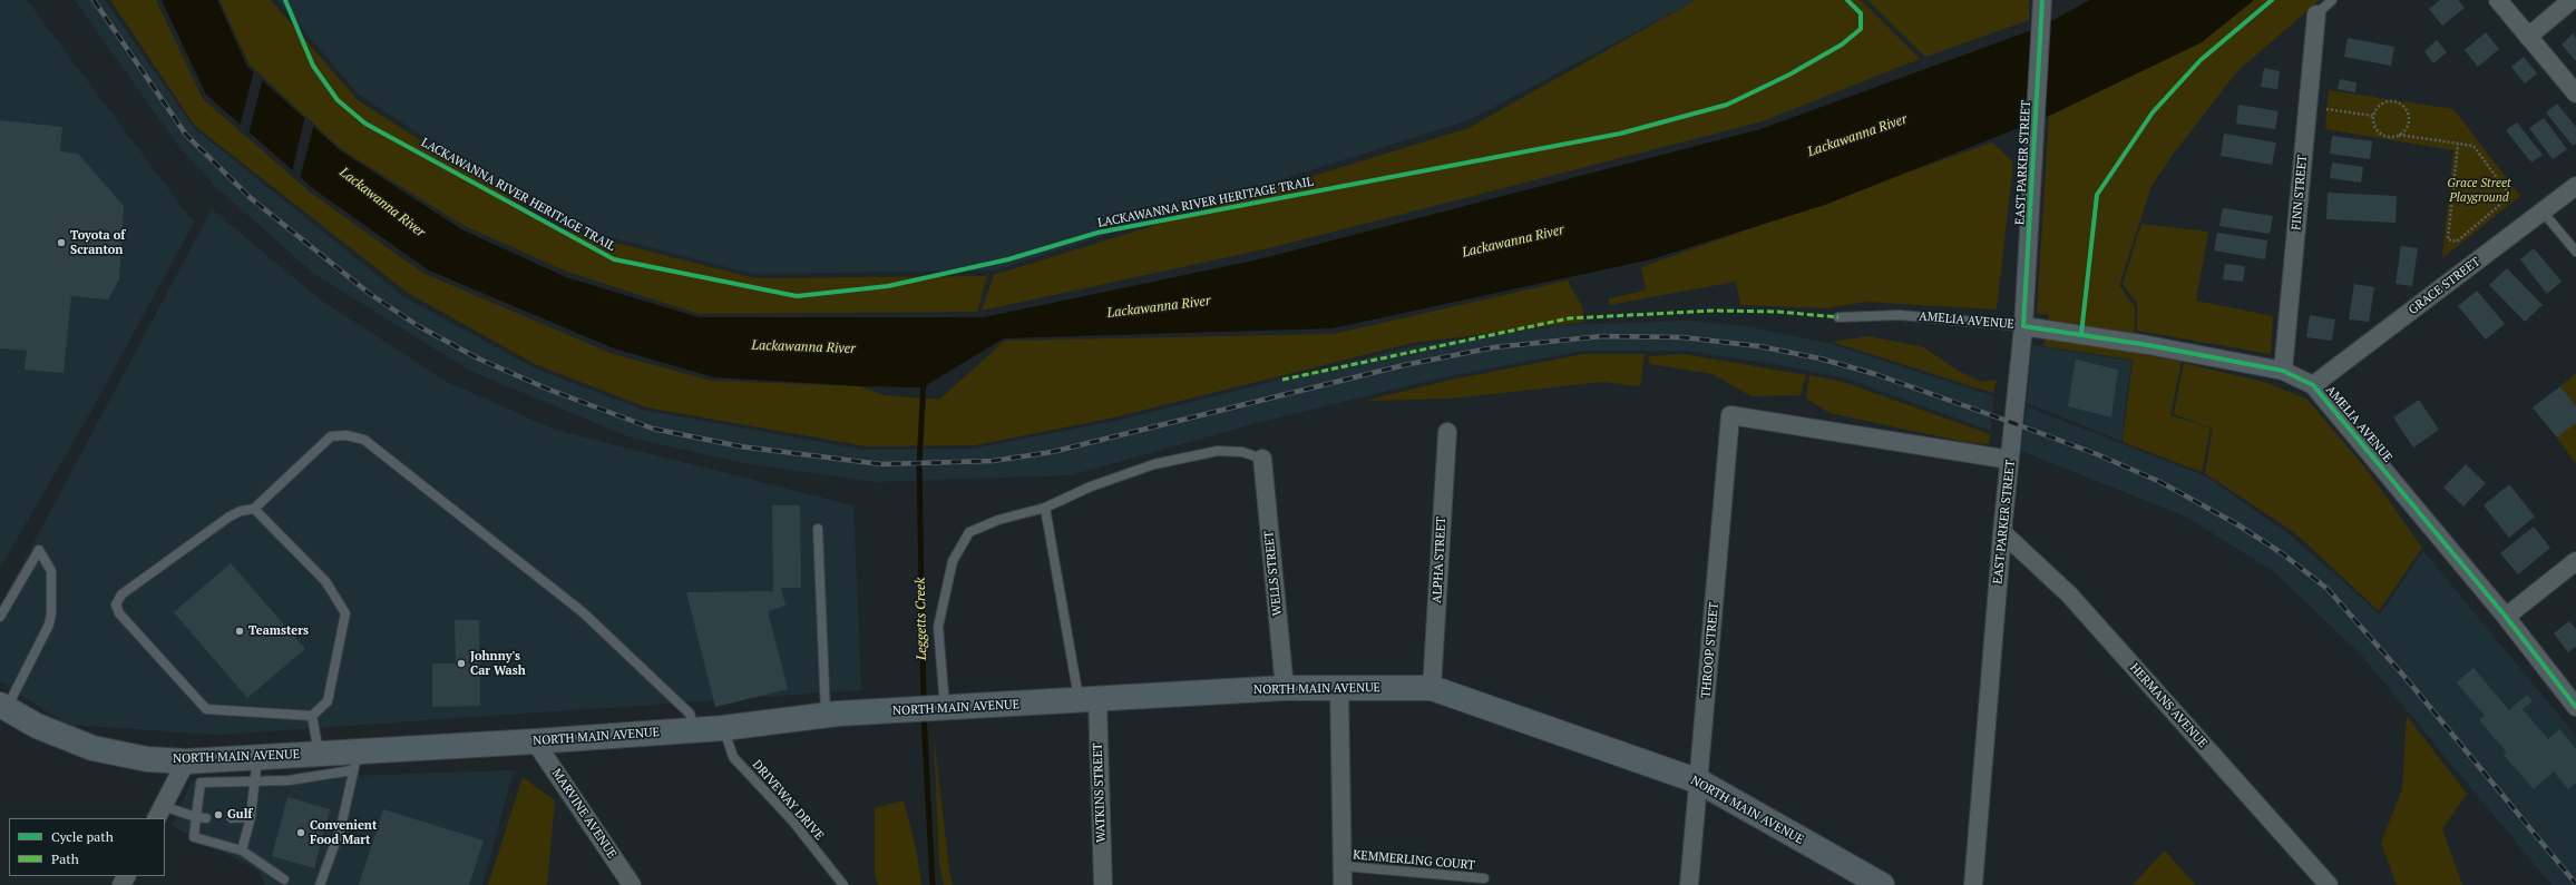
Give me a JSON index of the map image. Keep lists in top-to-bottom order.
{
  "streets": {
    "main road": ["NORTH MAIN AVENUE"],
    "street": [
      "EAST PARKER STREET",
      "FINN STREET",
      "GRACE STREET",
      "AMELIA AVENUE",
      "ALPHA STREET",
      "WELLS STREET",
      "THROOP STREET",
      "HERMANS AVENUE",
      "WATKINS STREET",
      "MARVINE AVENUE"
    ],
    "lane": ["DRIVEWAY DRIVE", "KEMMERLING COURT"],
    "cycle path": ["LACKAWANNA RIVER HERITAGE TRAIL"]
  },
  "crossings": [
    ["EAST PARKER STREET", "AMELIA AVENUE"],
    ["EAST PARKER STREET", "THROOP STREET"],
    ["EAST PARKER STREET", "HERMANS AVENUE"],
    ["FINN STREET", "AMELIA AVENUE"],
    ["GRACE STREET", "AMELIA AVENUE"],
    ["ALPHA STREET", "NORTH MAIN AVENUE"],
    ["WELLS STREET", "NORTH MAIN AVENUE"],
    ["THROOP STREET", "NORTH MAIN AVENUE"],
    ["NORTH MAIN AVENUE", "WATKINS STREET"],
    ["NORTH MAIN AVENUE", "DRIVEWAY DRIVE"],
    ["NORTH MAIN AVENUE", "MARVINE AVENUE"]
  ],
  "water": ["Lackawanna River", "Leggetts Creek"],
  "parks": ["Grace Street Playground"],
  "places": [
    "Toyota of Scranton",
    "Teamsters",
    "Johnny's Car Wash",
    "Gulf",
    "Convenient Food Mart"
  ],
  "legend": ["Cycle path", "Path"]
}
